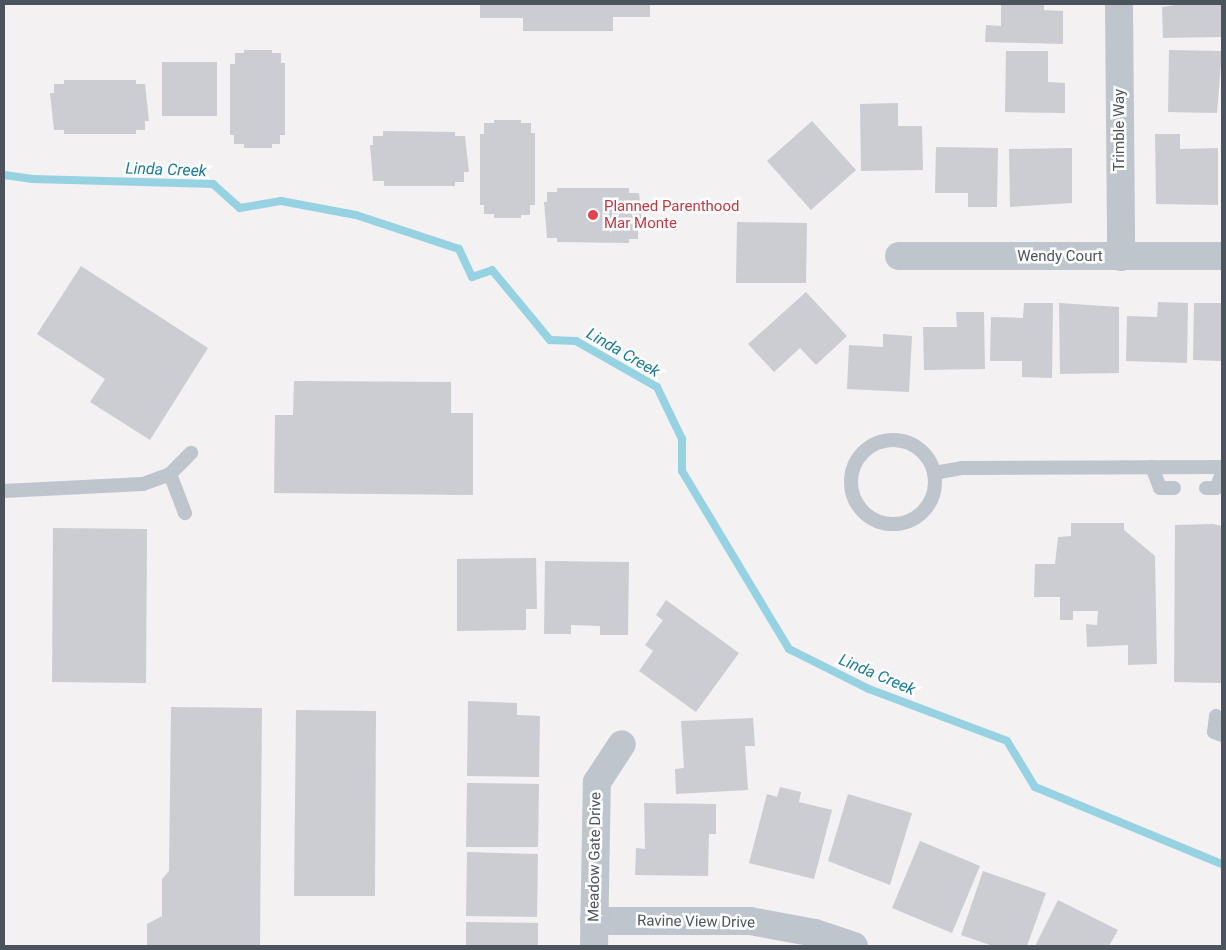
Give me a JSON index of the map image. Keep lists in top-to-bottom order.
{
  "streets": {
    "street": [
      "Trimble Way",
      "Wendy Court",
      "Meadow Gate Drive",
      "Ravine View Drive"
    ]
  },
  "crossings": [
    ["Trimble Way", "Wendy Court"],
    ["Meadow Gate Drive", "Ravine View Drive"]
  ],
  "water": ["Linda Creek"],
  "places": ["Planned Parenthood Mar Monte"]
}
